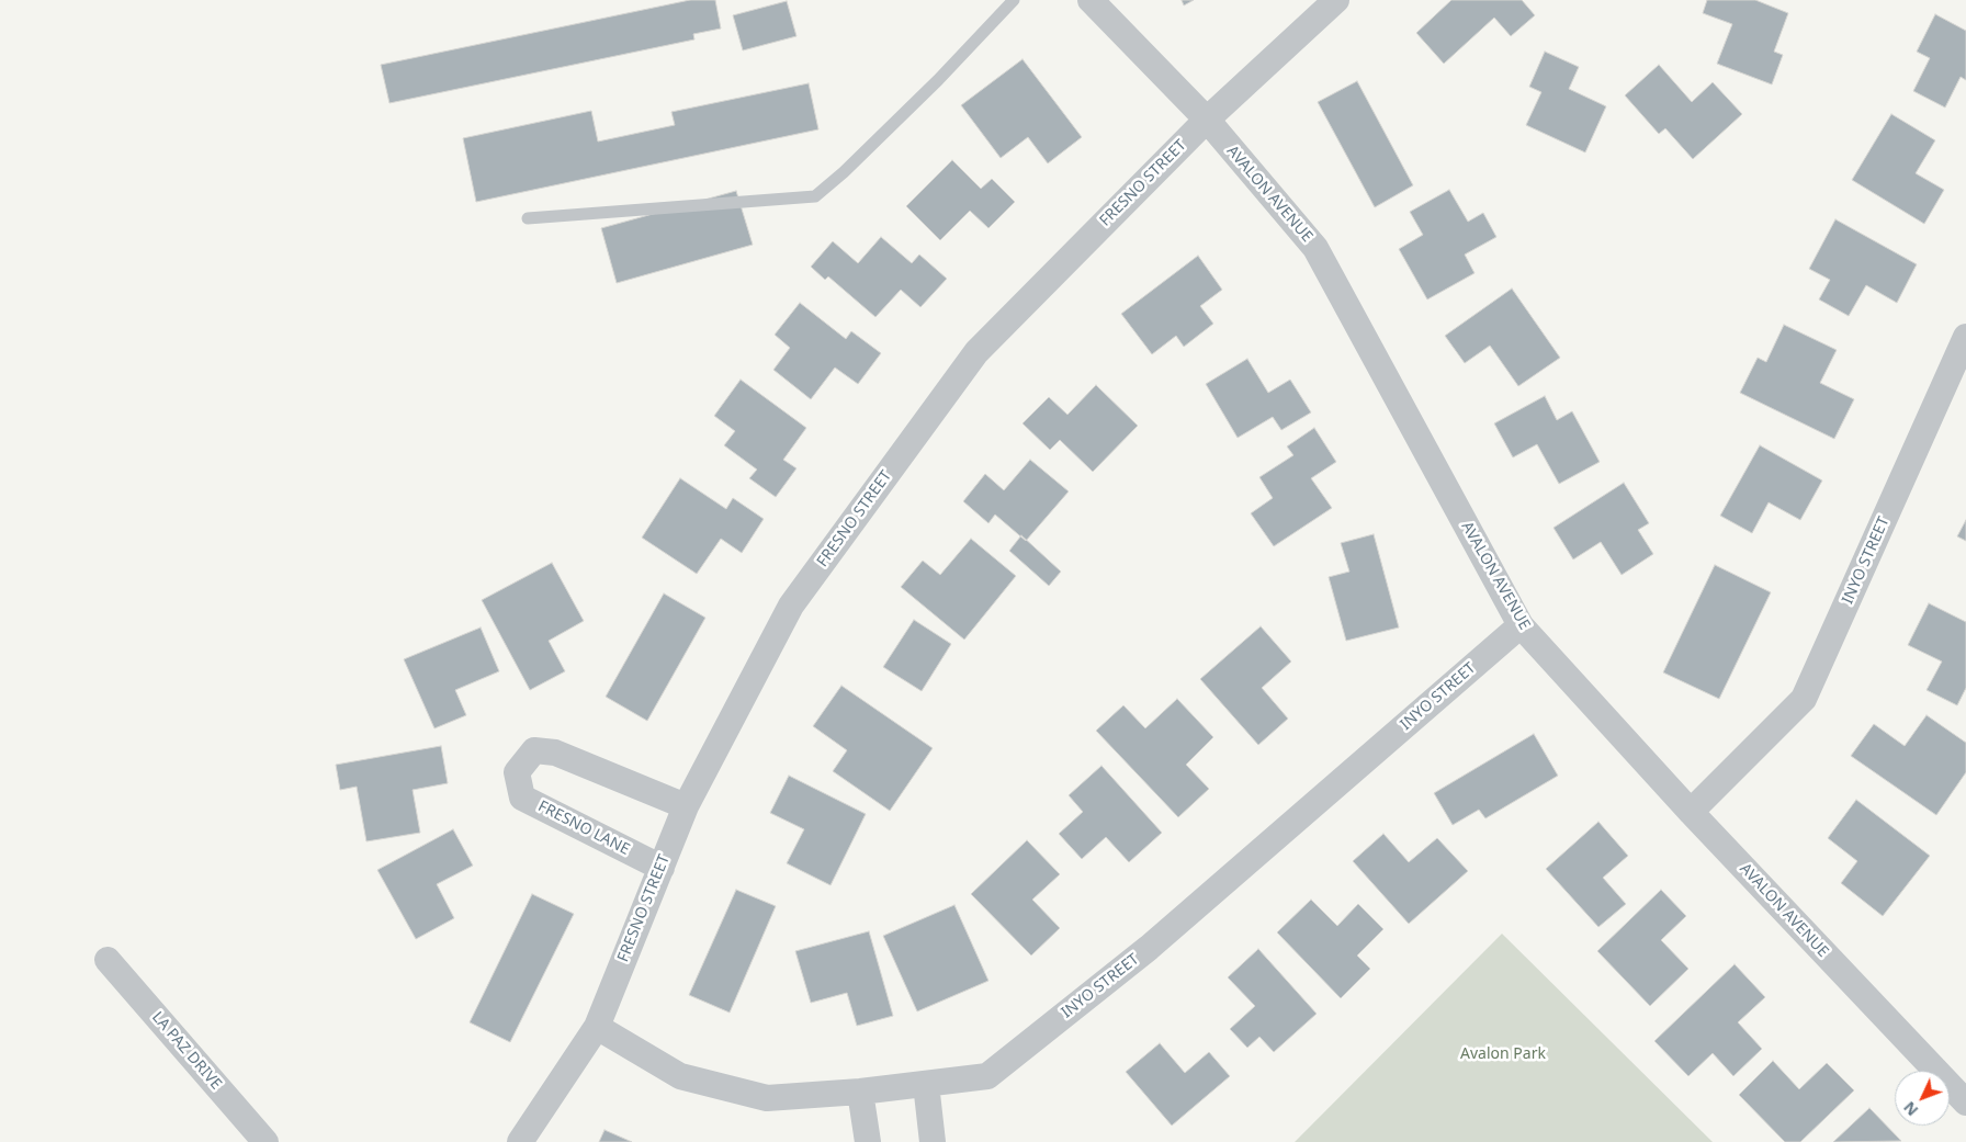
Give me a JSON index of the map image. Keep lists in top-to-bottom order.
{
  "streets": {
    "street": [
      "FRESNO STREET",
      "AVALON AVENUE",
      "INYO STREET",
      "FRESNO LANE",
      "LA PAZ DRIVE"
    ]
  },
  "crossings": [
    ["FRESNO STREET", "AVALON AVENUE"],
    ["FRESNO STREET", "INYO STREET"],
    ["FRESNO STREET", "FRESNO LANE"],
    ["AVALON AVENUE", "INYO STREET"]
  ],
  "parks": ["Avalon Park"],
  "north": "bottom left"
}
